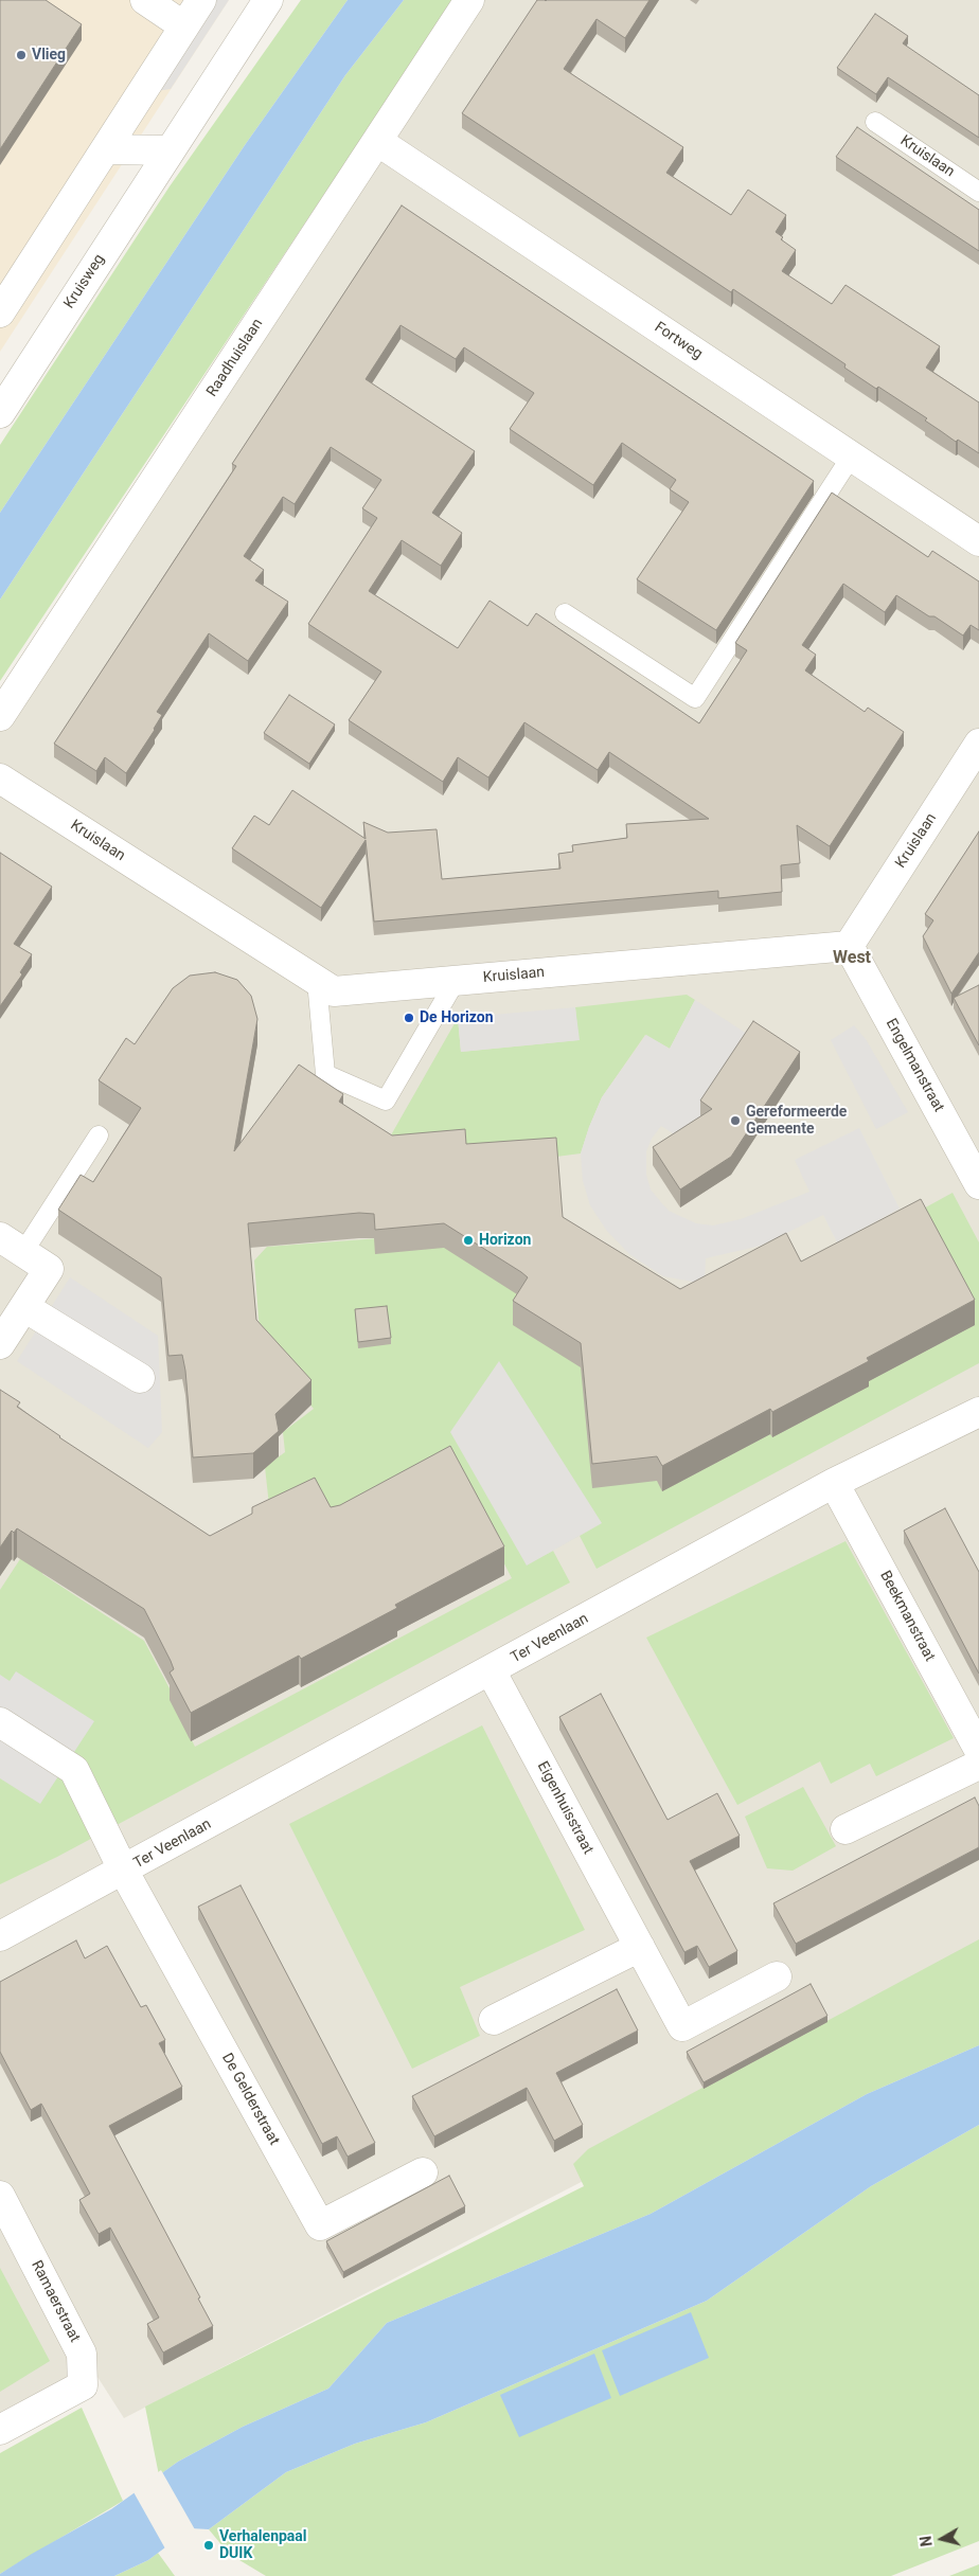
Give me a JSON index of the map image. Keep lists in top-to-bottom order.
{
  "streets": {
    "street": [
      "Kruislaan",
      "Kruisweg",
      "Fortweg",
      "Raadhuislaan",
      "Engelmanstraat",
      "Beekmanstraat",
      "Ter Veenlaan",
      "Eigenhuisstraat",
      "De Gelderstraat",
      "Ramaerstraat"
    ]
  },
  "crossings": [
    ["Kruislaan", "Engelmanstraat"],
    ["Fortweg", "Raadhuislaan"],
    ["Beekmanstraat", "Ter Veenlaan"],
    ["Ter Veenlaan", "Eigenhuisstraat"],
    ["Ter Veenlaan", "De Gelderstraat"]
  ],
  "districts": ["West"],
  "places": [
    "Vlieg",
    "De Horizon",
    "Gereformeerde Gemeente",
    "Horizon",
    "Verhalenpaal DUIK"
  ],
  "north": "left"
}
